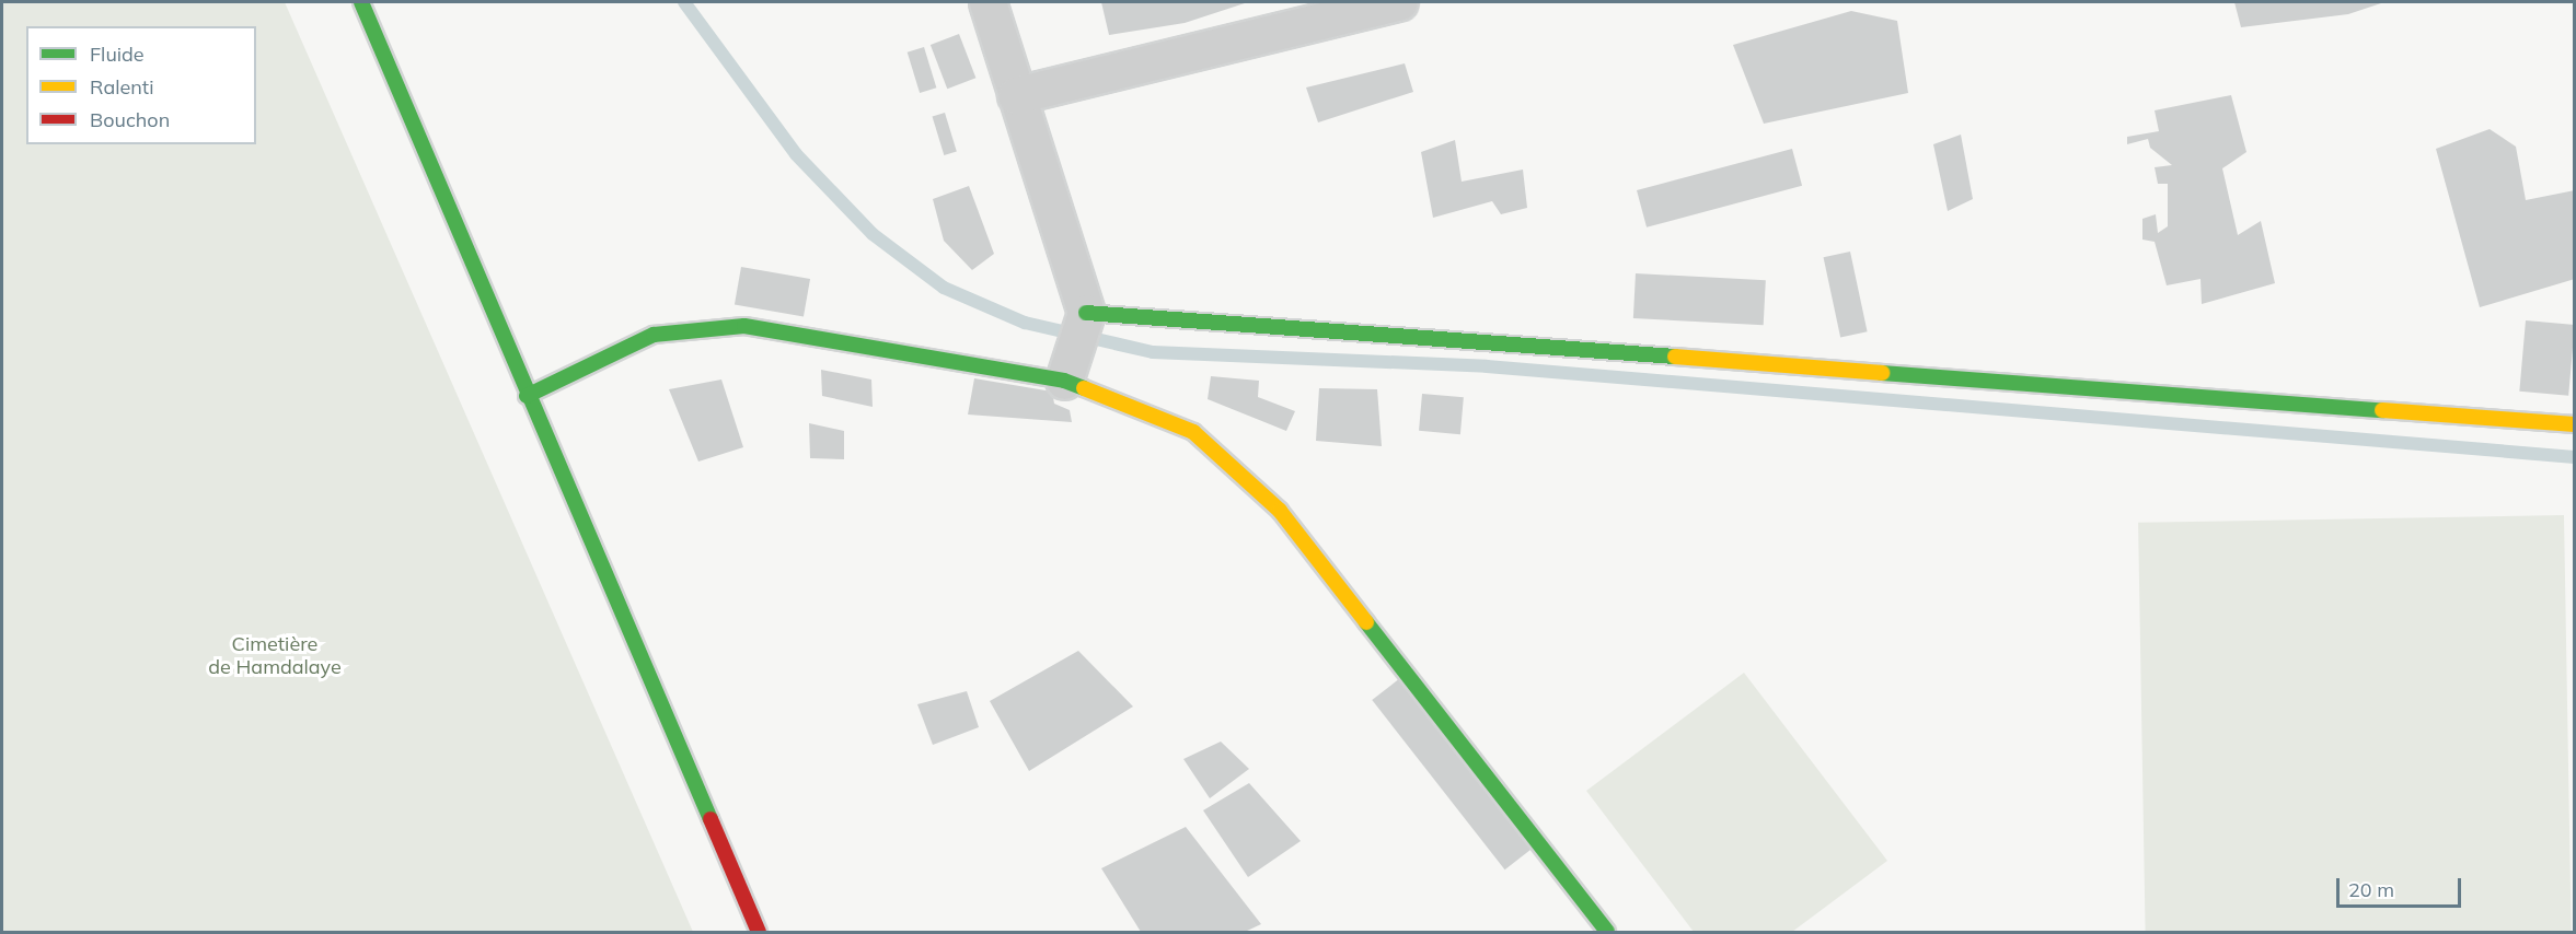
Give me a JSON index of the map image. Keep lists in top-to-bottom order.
{
  "parks": ["Cimetière de Hamdalaye"],
  "legend": ["Fluide", "Ralenti", "Bouchon"],
  "scale_bar": "20 m"
}
